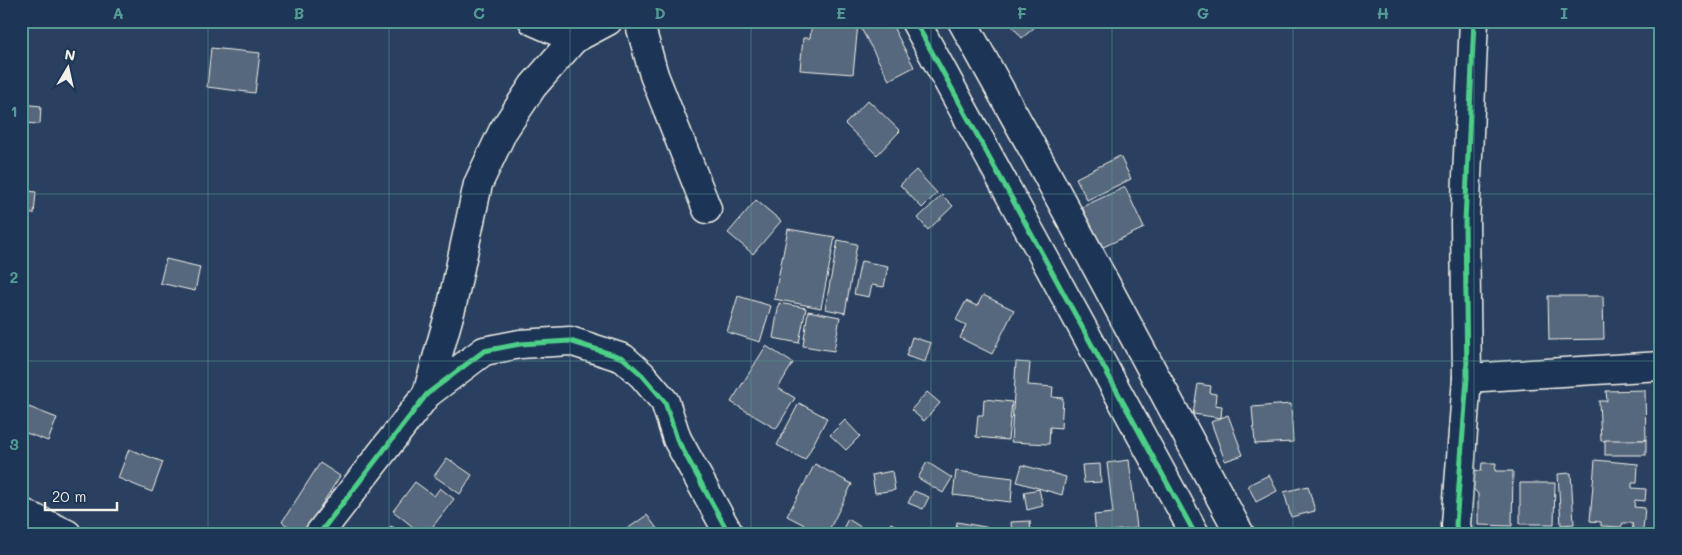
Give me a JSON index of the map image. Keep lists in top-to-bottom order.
{
  "scale_bar": "20 m",
  "north": "top",
  "grid": {
    "columns": [
      "A",
      "B",
      "C",
      "D",
      "E",
      "F",
      "G",
      "H",
      "I"
    ],
    "rows": ["1", "2", "3"]
  }
}
